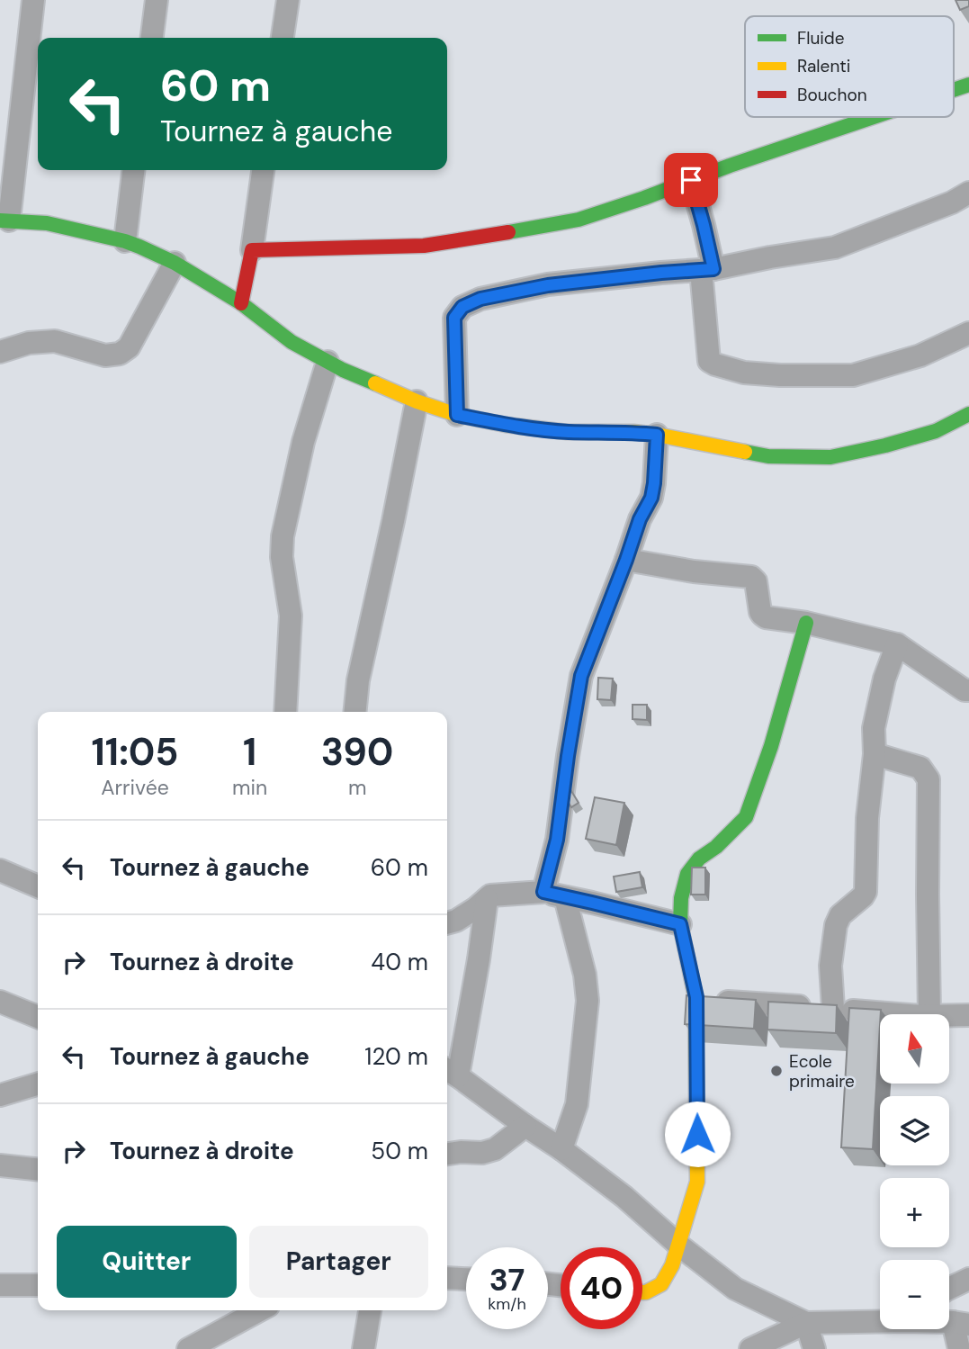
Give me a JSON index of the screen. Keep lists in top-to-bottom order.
{
  "places": ["Ecole primaire"],
  "legend": ["Fluide", "Ralenti", "Bouchon"],
  "north": "top",
  "page": {
    "turn": ["60 m", "Tournez à gauche"],
    "eta": [
      "11:05",
      "Arrivée",
      "1",
      "min",
      "390",
      "m"
    ],
    "list": [
      {
        "name": "Tournez à gauche",
        "value": "60 m"
      },
      {
        "name": "Tournez à droite",
        "value": "40 m"
      },
      {
        "name": "Tournez à gauche",
        "value": "120 m"
      },
      {
        "name": "Tournez à droite",
        "value": "50 m"
      }
    ],
    "map_buttons": ["+", "−"],
    "buttons": ["Quitter", "Partager"],
    "speed": "37 km/h",
    "limit": "40"
  }
}
